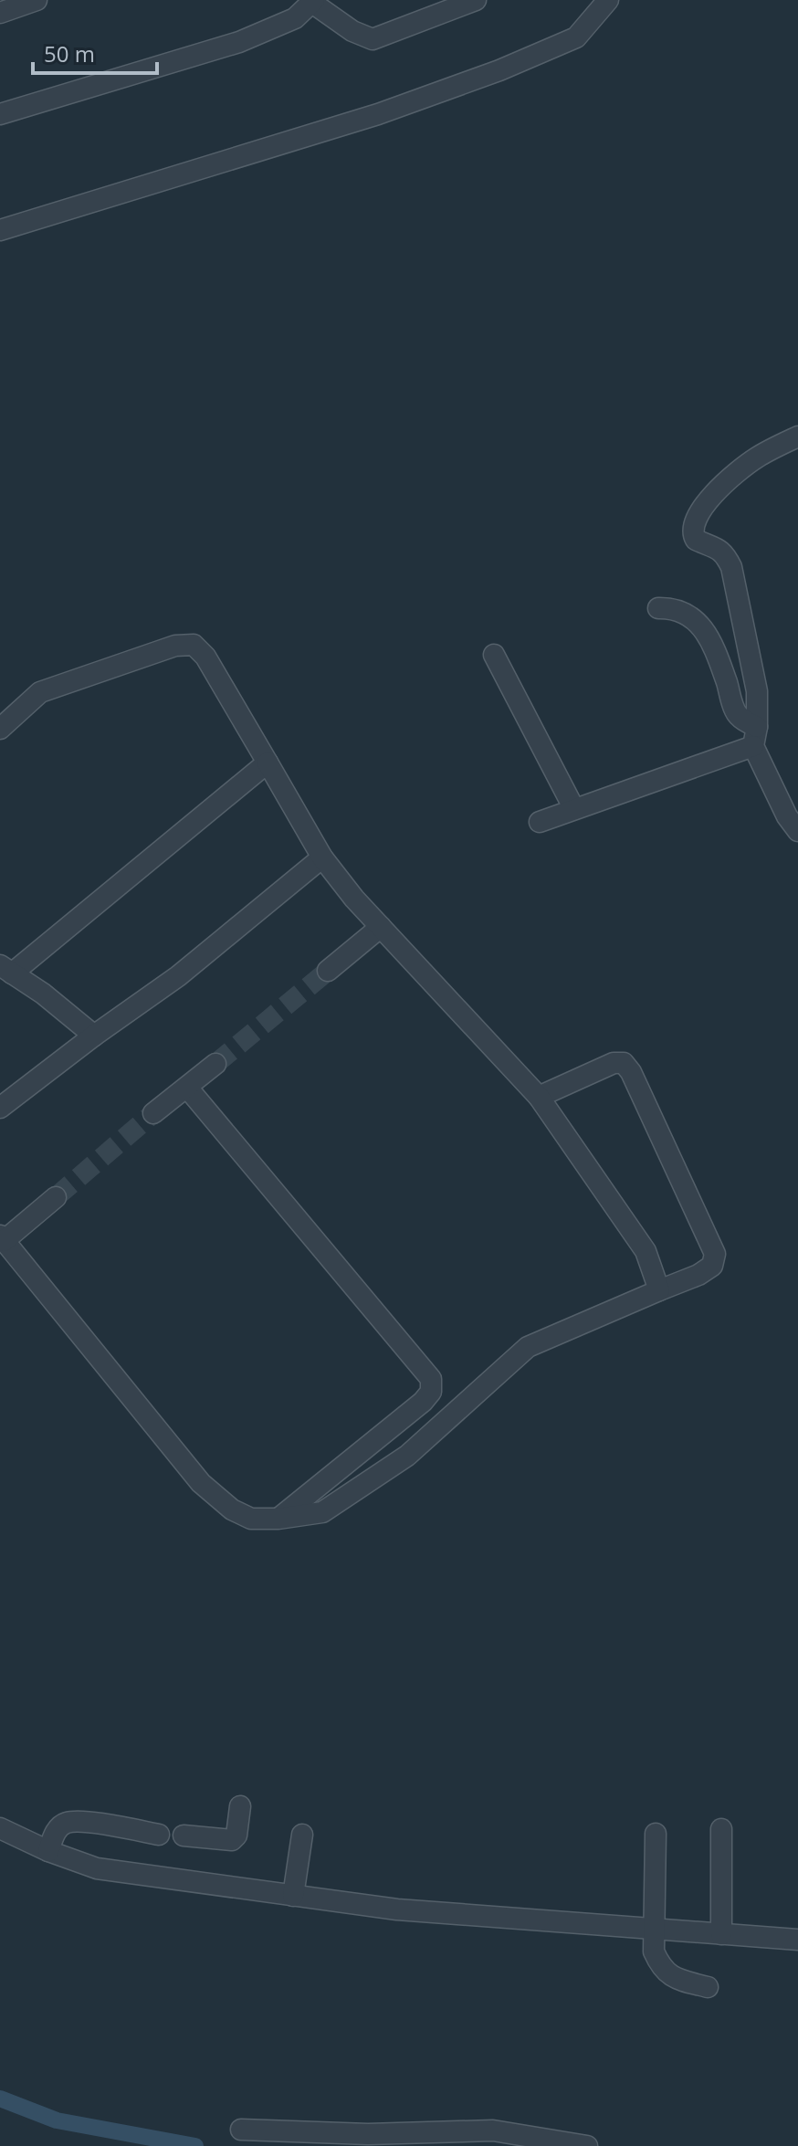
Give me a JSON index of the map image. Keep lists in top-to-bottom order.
{
  "scale_bar": "50 m"
}
